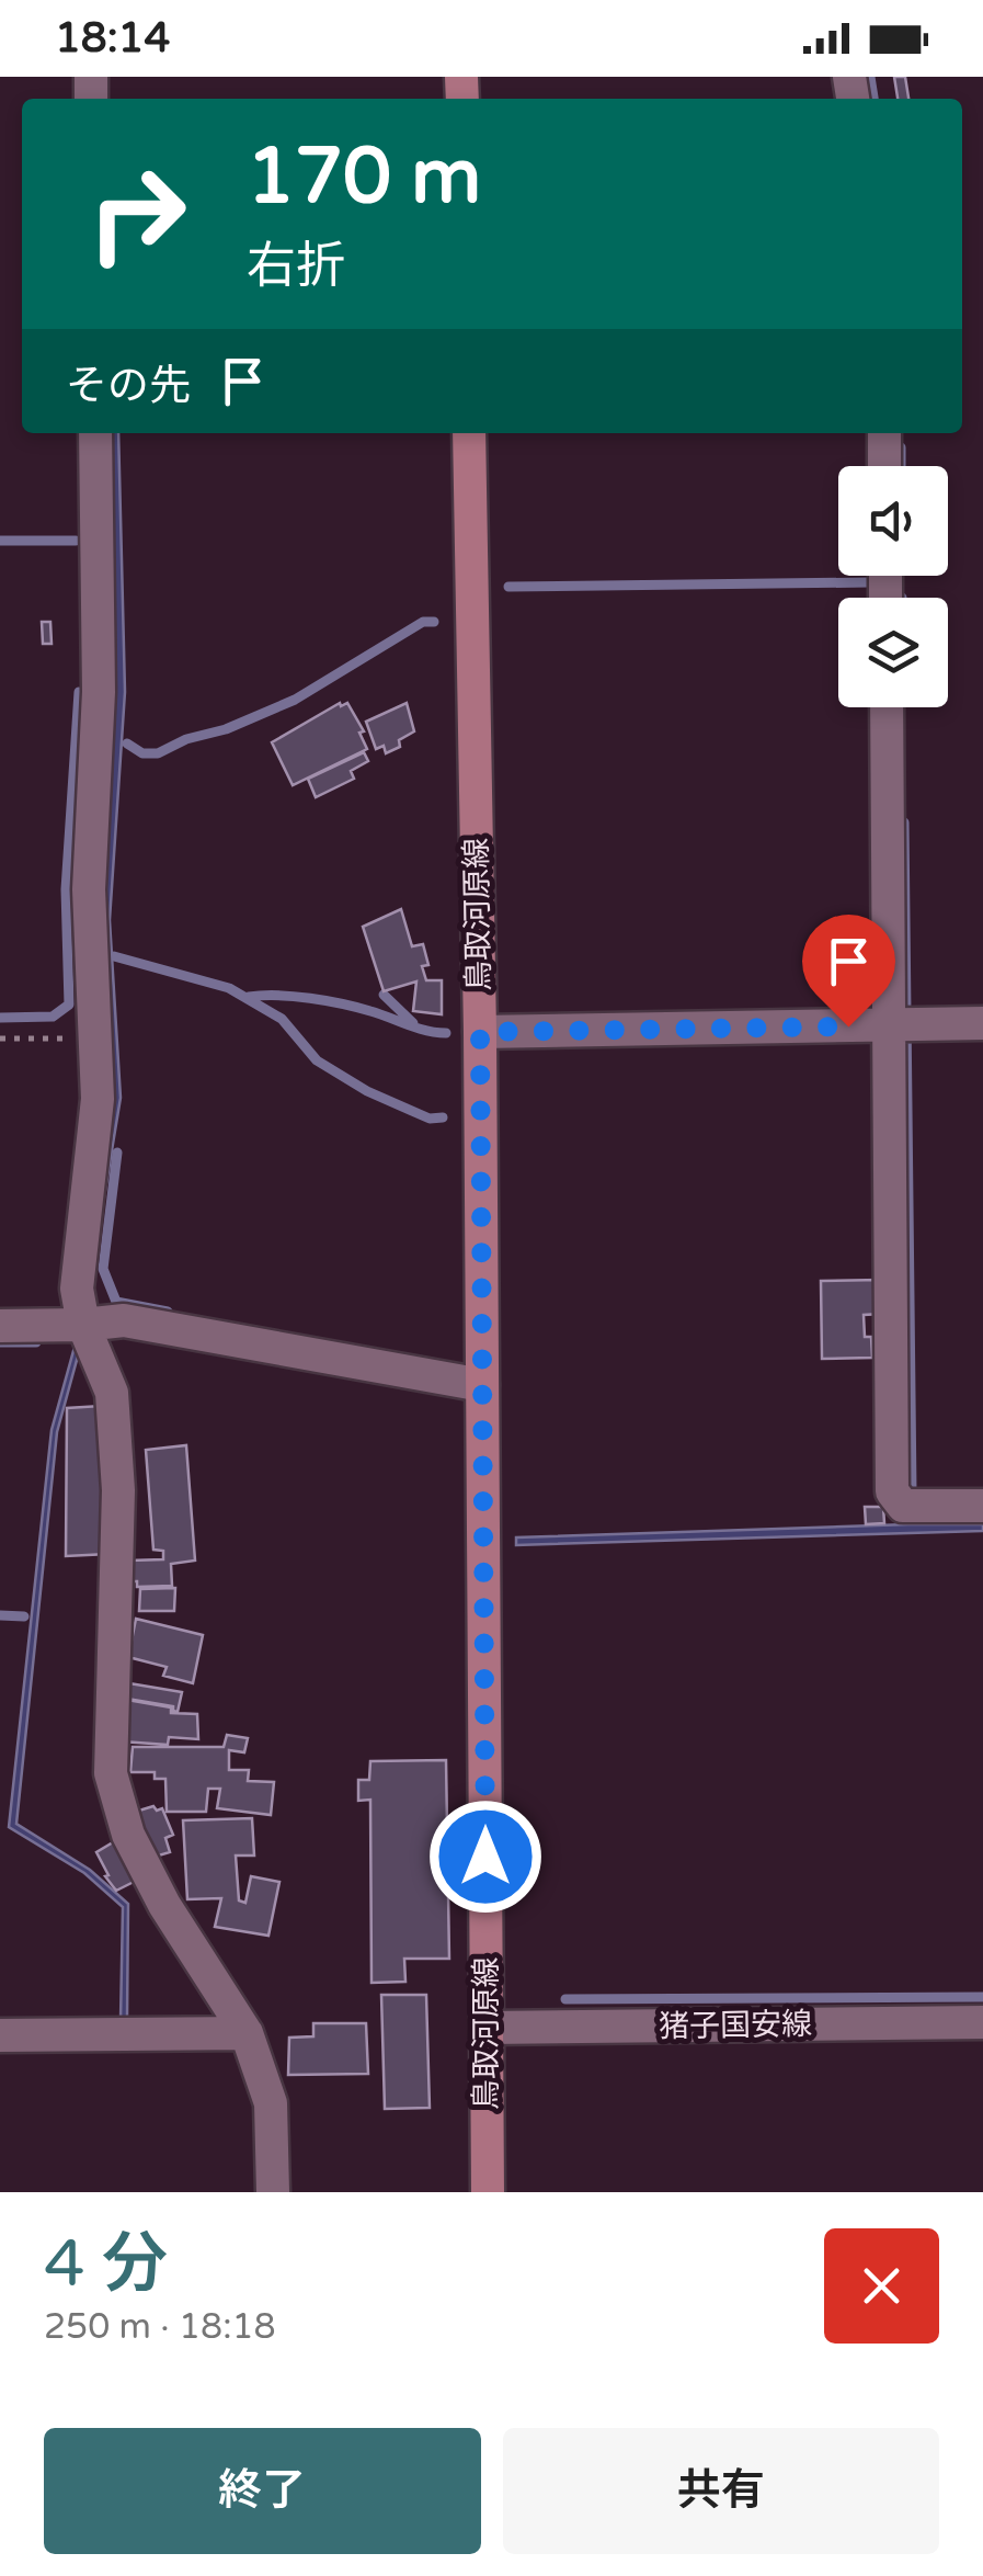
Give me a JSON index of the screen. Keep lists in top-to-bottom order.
{
  "streets": {
    "main road": ["鳥取河原線"],
    "street": ["猪子国安線"]
  },
  "crossings": [
    ["鳥取河原線", "猪子国安線"]
  ],
  "page": {
    "status": "18:14",
    "turn": ["170 m", "右折"],
    "then": "その先",
    "heading": ["4 分", "250 m · 18:18"],
    "buttons": ["終了", "共有"]
  }
}
